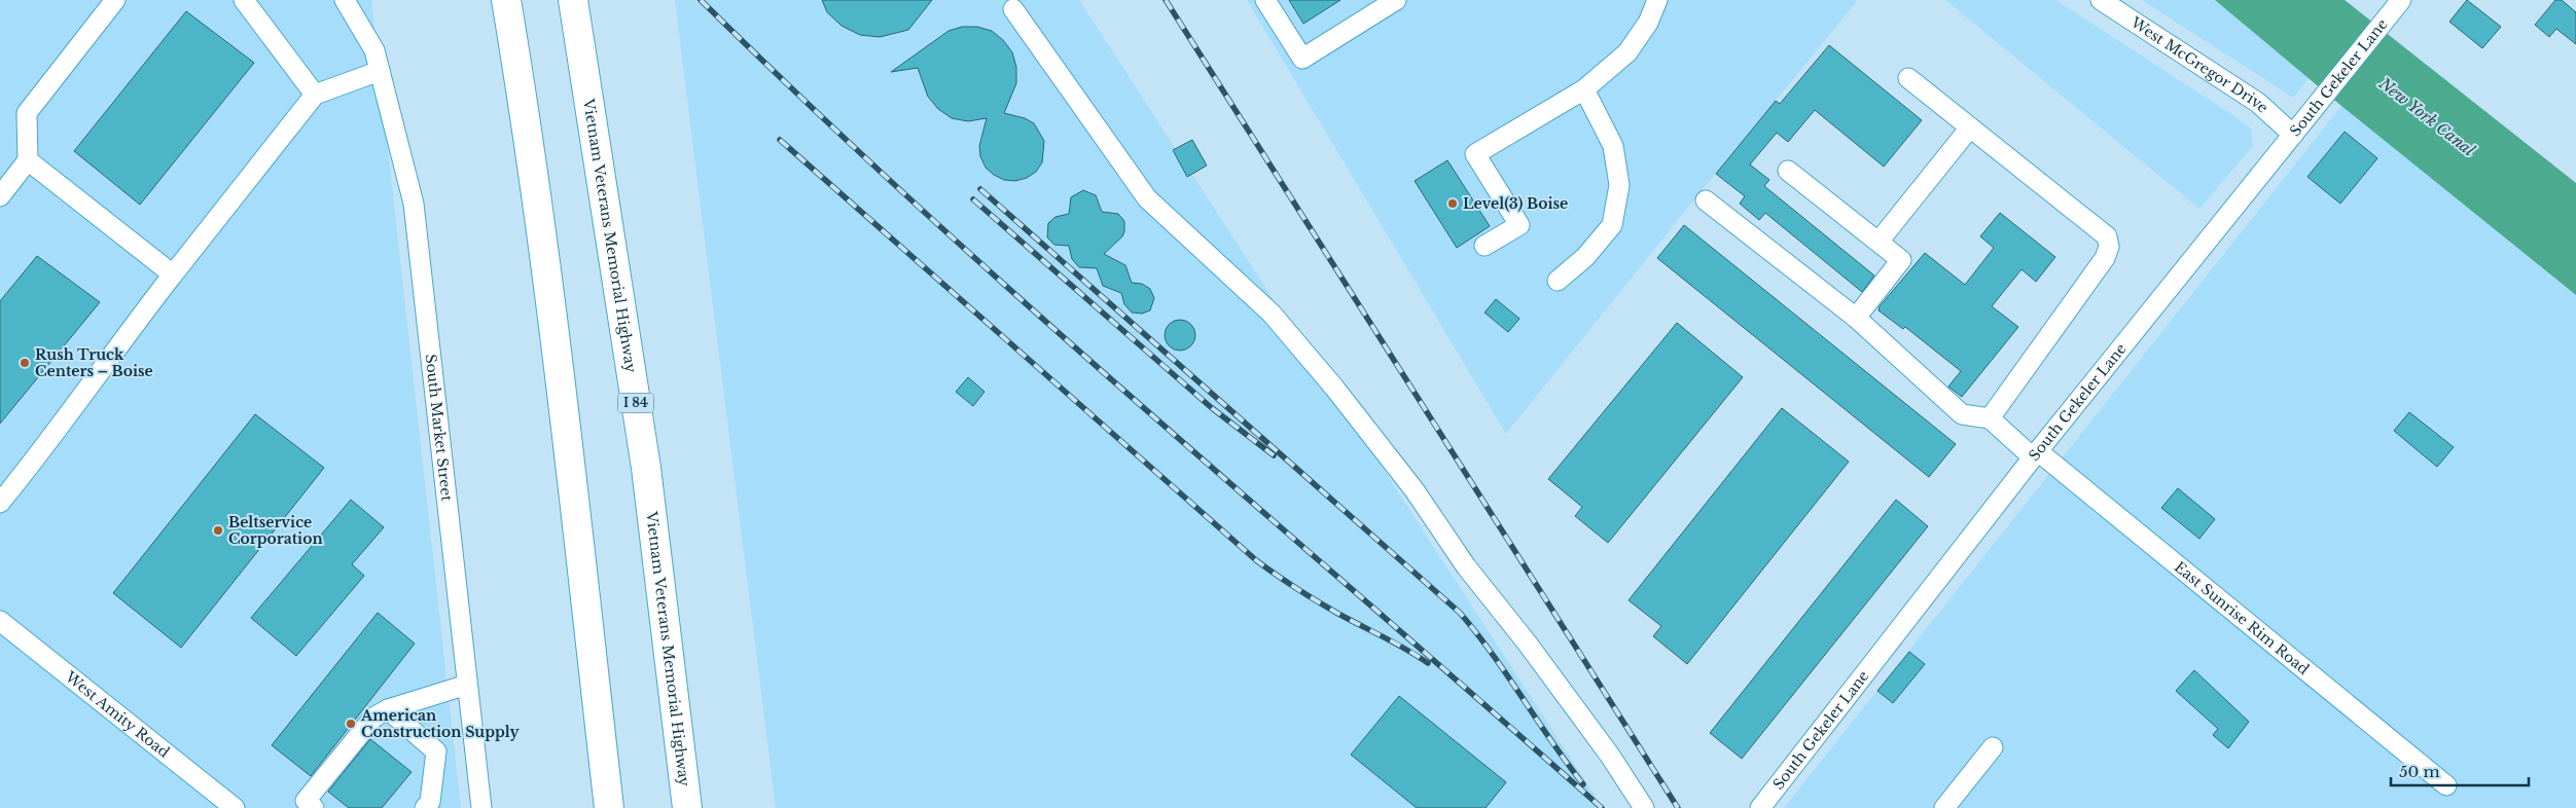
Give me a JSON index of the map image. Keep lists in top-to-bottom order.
{
  "streets": {
    "highway": ["Vietnam Veterans Memorial Highway", "I 84"],
    "street": [
      "West McGregor Drive",
      "South Gekeler Lane",
      "South Market Street",
      "East Sunrise Rim Road",
      "West Amity Road"
    ]
  },
  "crossings": [
    ["West McGregor Drive", "South Gekeler Lane"],
    ["South Gekeler Lane", "East Sunrise Rim Road"]
  ],
  "water": ["New York Canal"],
  "places": [
    "Level(3) Boise",
    "Rush Truck Centers – Boise",
    "Beltservice Corporation",
    "American Construction Supply"
  ],
  "scale_bar": "50 m"
}
